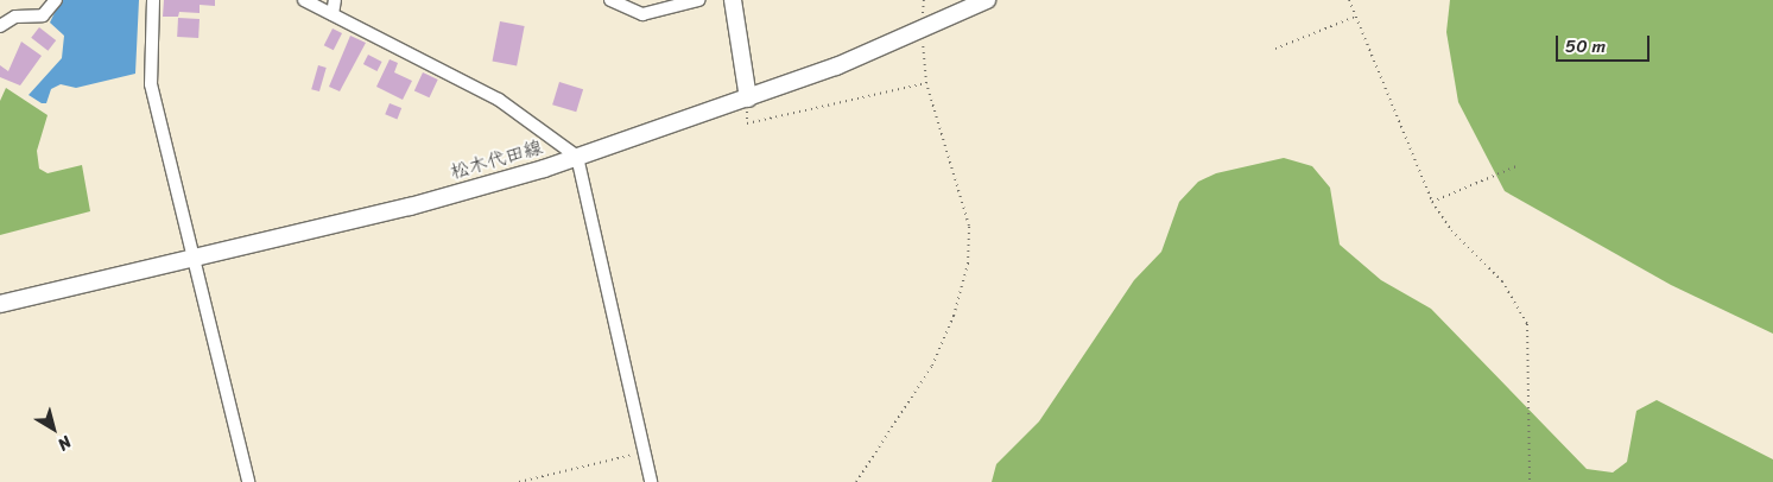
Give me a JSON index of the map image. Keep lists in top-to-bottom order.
{
  "streets": {
    "main road": ["松木代田線"]
  },
  "scale_bar": "50 m",
  "north": "bottom right"
}
